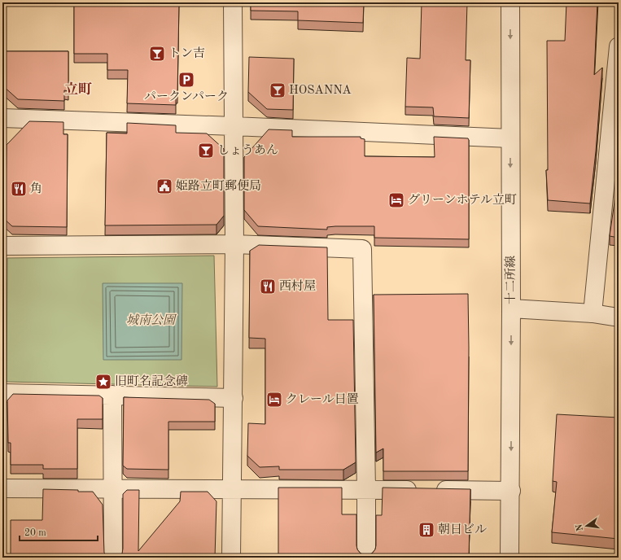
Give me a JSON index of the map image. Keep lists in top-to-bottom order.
{
  "streets": {
    "street": ["十二所線"]
  },
  "districts": ["立町"],
  "parks": ["城南公園"],
  "places": {
    "bar": ["トン吉", "HOSANNA", "しょうあん"],
    "parking": ["パークンパーク"],
    "public building": ["姫路立町郵便局"],
    "restaurant": ["角", "西村屋"],
    "hotel": ["グリーンホテル立町", "クレール日置"],
    "place": ["旧町名記念碑"],
    "building": ["朝日ビル"]
  },
  "scale_bar": "20 m",
  "north": "left"
}
